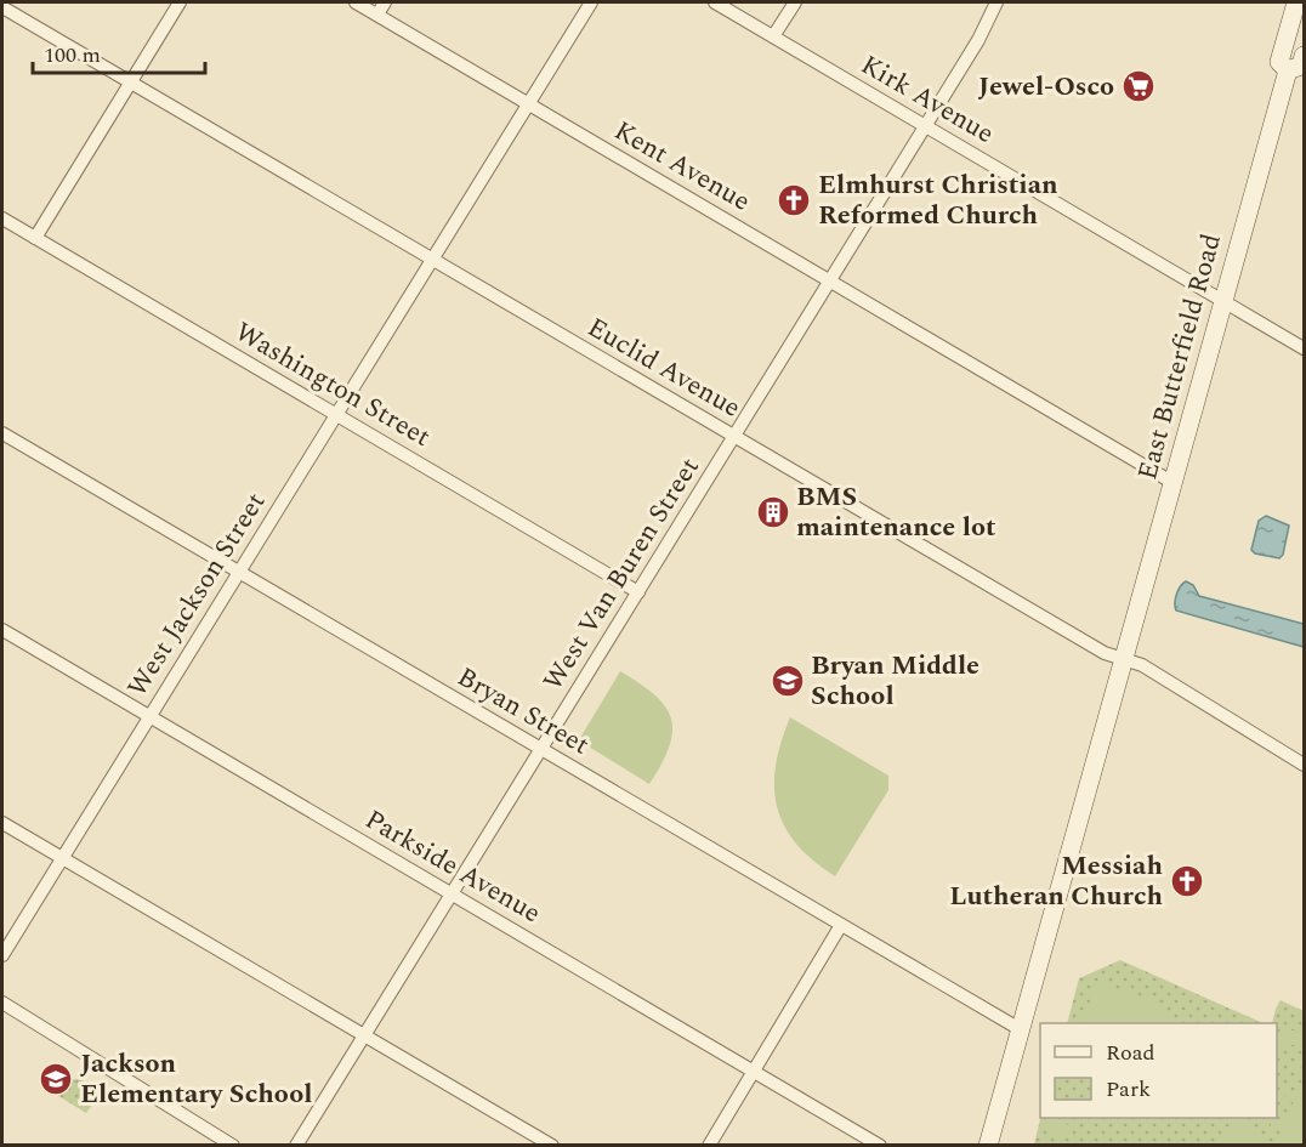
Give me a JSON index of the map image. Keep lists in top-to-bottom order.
{
  "streets": {
    "main road": ["East Butterfield Road"],
    "street": [
      "Kirk Avenue",
      "Kent Avenue",
      "Euclid Avenue",
      "Washington Street",
      "West Van Buren Street",
      "West Jackson Street",
      "Bryan Street",
      "Parkside Avenue"
    ]
  },
  "crossings": [
    ["Kirk Avenue", "East Butterfield Road"],
    ["Kirk Avenue", "West Van Buren Street"],
    ["Kent Avenue", "East Butterfield Road"],
    ["Kent Avenue", "West Van Buren Street"],
    ["Kent Avenue", "West Jackson Street"],
    ["East Butterfield Road", "Euclid Avenue"],
    ["East Butterfield Road", "Bryan Street"],
    ["Euclid Avenue", "West Van Buren Street"],
    ["Euclid Avenue", "West Jackson Street"],
    ["Washington Street", "West Van Buren Street"],
    ["Washington Street", "West Jackson Street"],
    ["West Van Buren Street", "Bryan Street"],
    ["West Van Buren Street", "Parkside Avenue"],
    ["West Jackson Street", "Bryan Street"],
    ["West Jackson Street", "Parkside Avenue"]
  ],
  "places": {
    "supermarket": ["Jewel-Osco"],
    "church": ["Elmhurst Christian Reformed Church", "Messiah Lutheran Church"],
    "building": ["BMS maintenance lot"],
    "school or university": ["Bryan Middle School", "Jackson Elementary School"]
  },
  "legend": ["Road", "Park"],
  "scale_bar": "100 m"
}
